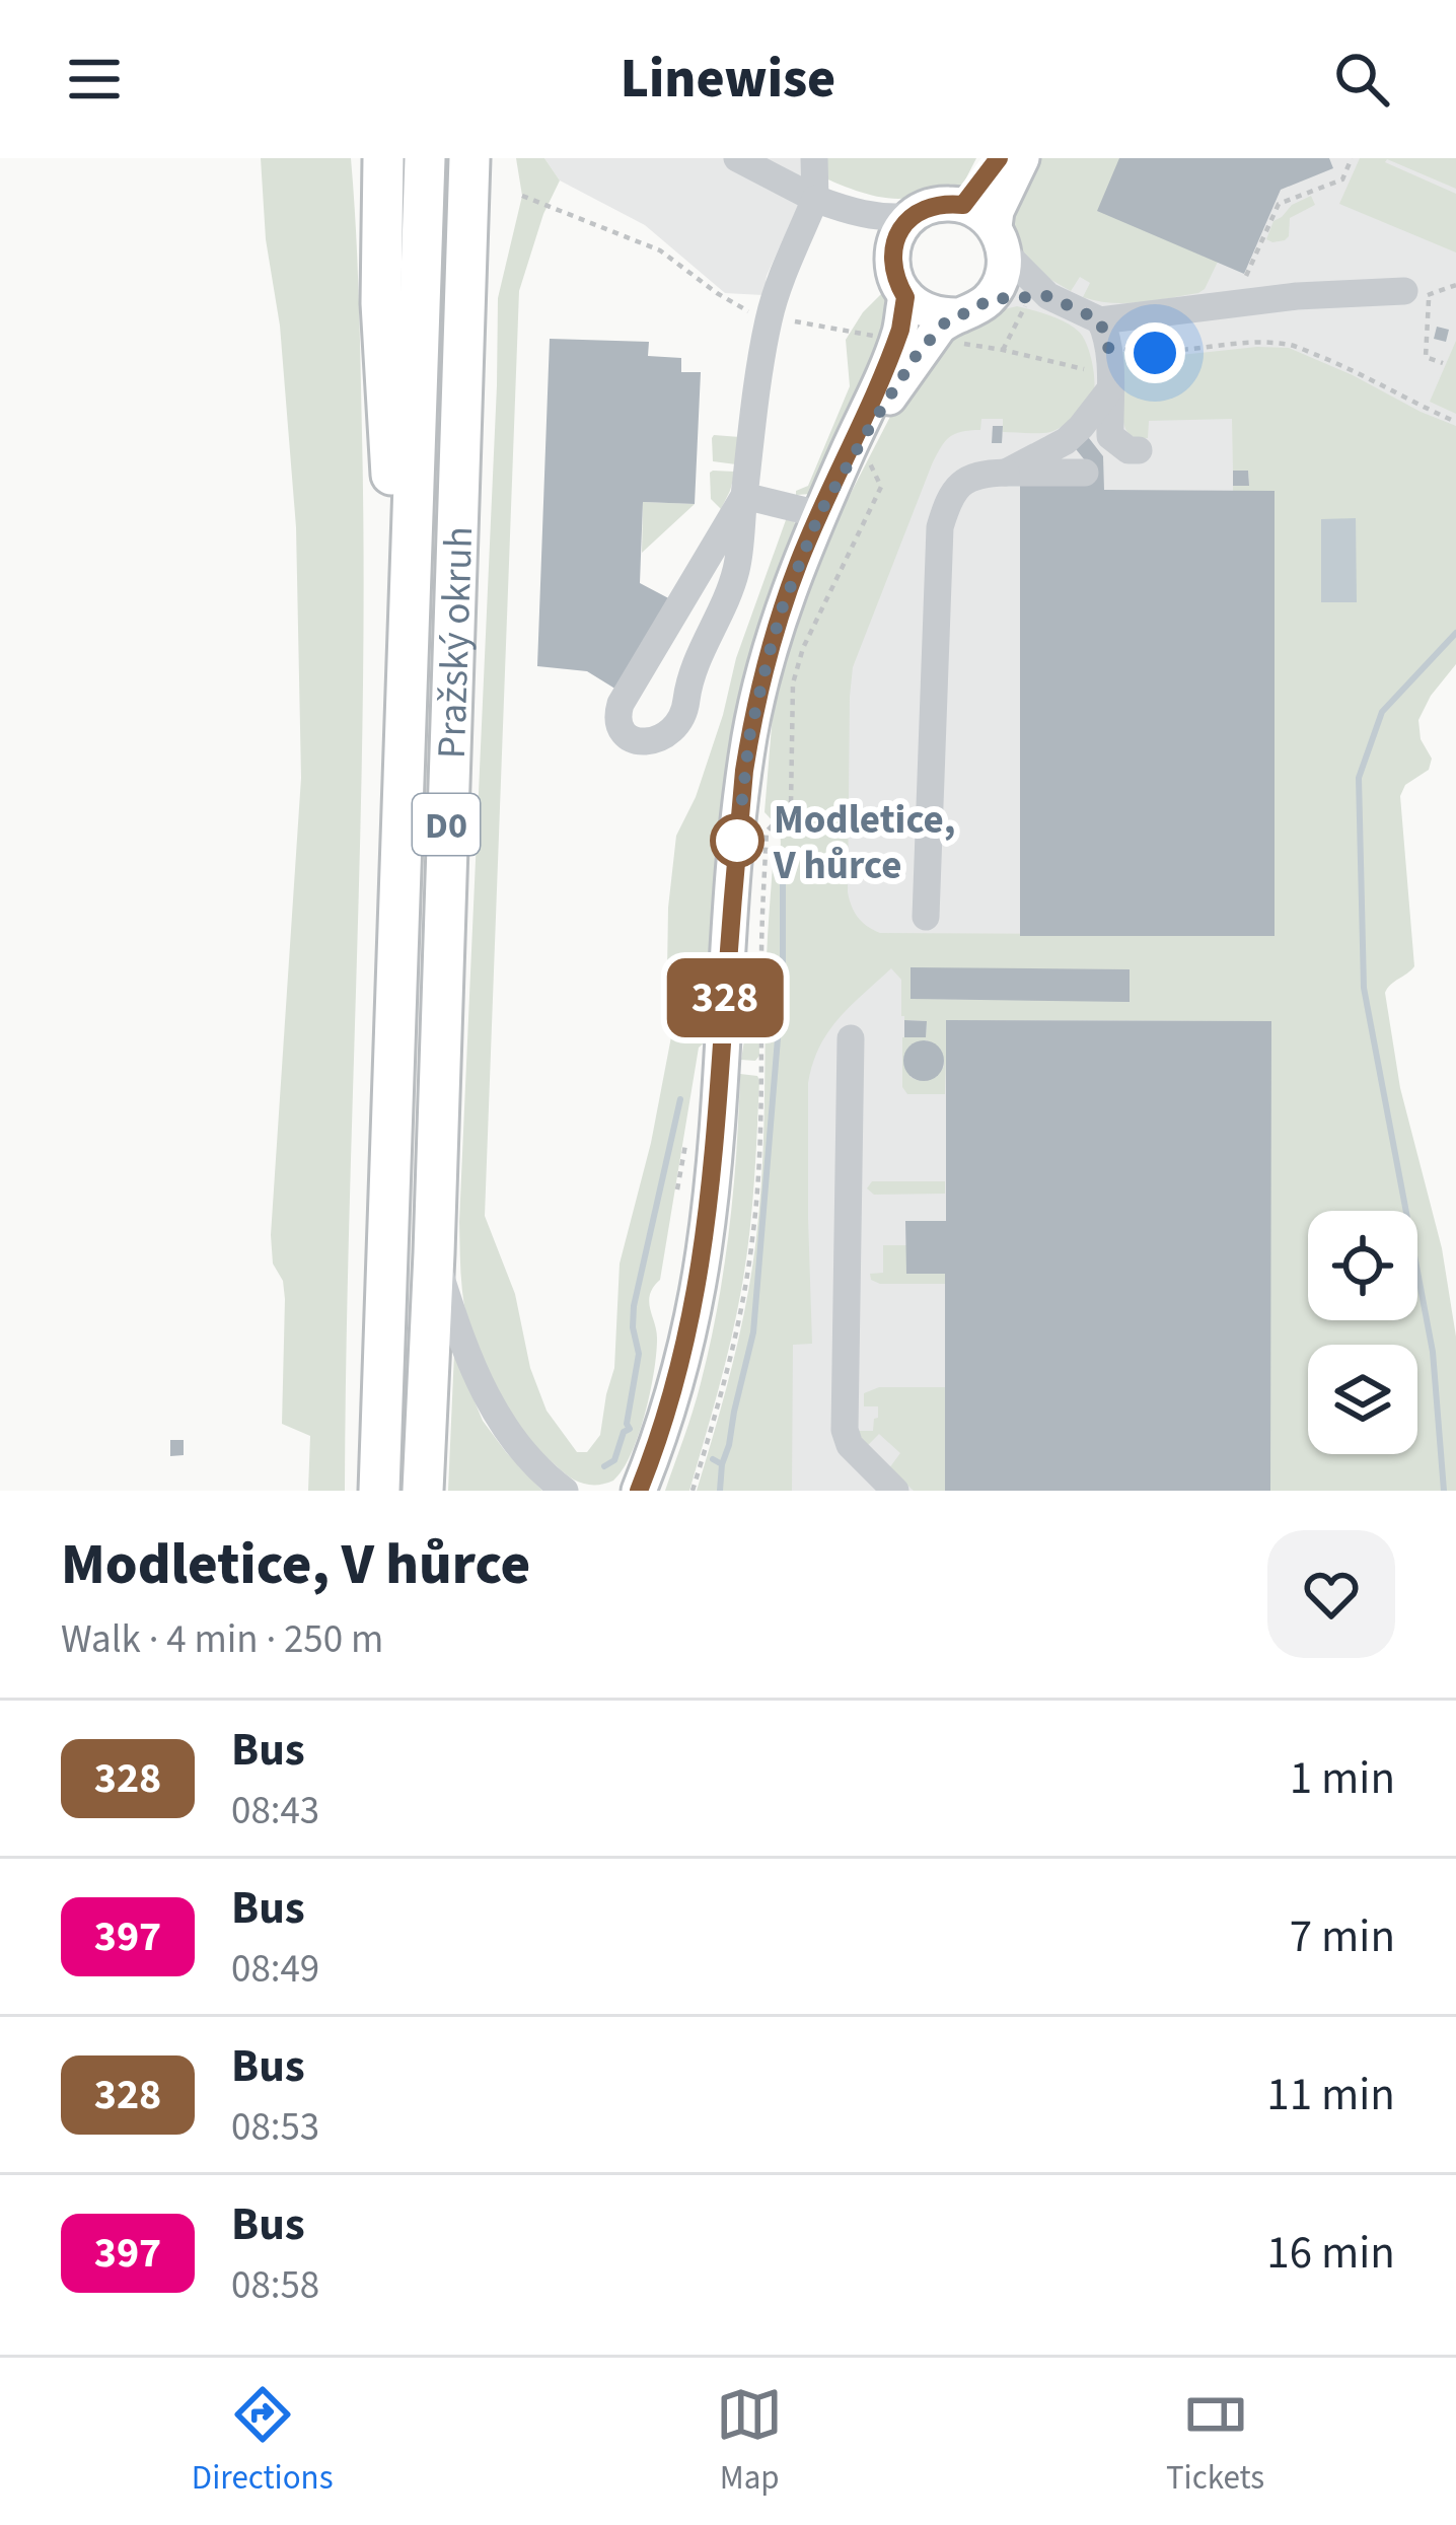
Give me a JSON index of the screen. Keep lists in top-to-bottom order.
{
  "streets": {
    "highway": ["Pražský okruh", "D0"]
  },
  "places": ["Modletice, V hůrce"],
  "lines": ["bus line 328"],
  "page": {
    "header": "Linewise",
    "on_map": "328",
    "heading": ["Modletice, V hůrce", "Walk · 4 min · 250 m"],
    "list": [
      {
        "mark": "328",
        "name": "Bus",
        "note": "08:43",
        "value": "1 min"
      },
      {
        "mark": "397",
        "name": "Bus",
        "note": "08:49",
        "value": "7 min"
      },
      {
        "mark": "328",
        "name": "Bus",
        "note": "08:53",
        "value": "11 min"
      },
      {
        "mark": "397",
        "name": "Bus",
        "note": "08:58",
        "value": "16 min"
      }
    ],
    "tabs": ["Directions", "Map", "Tickets"]
  }
}
